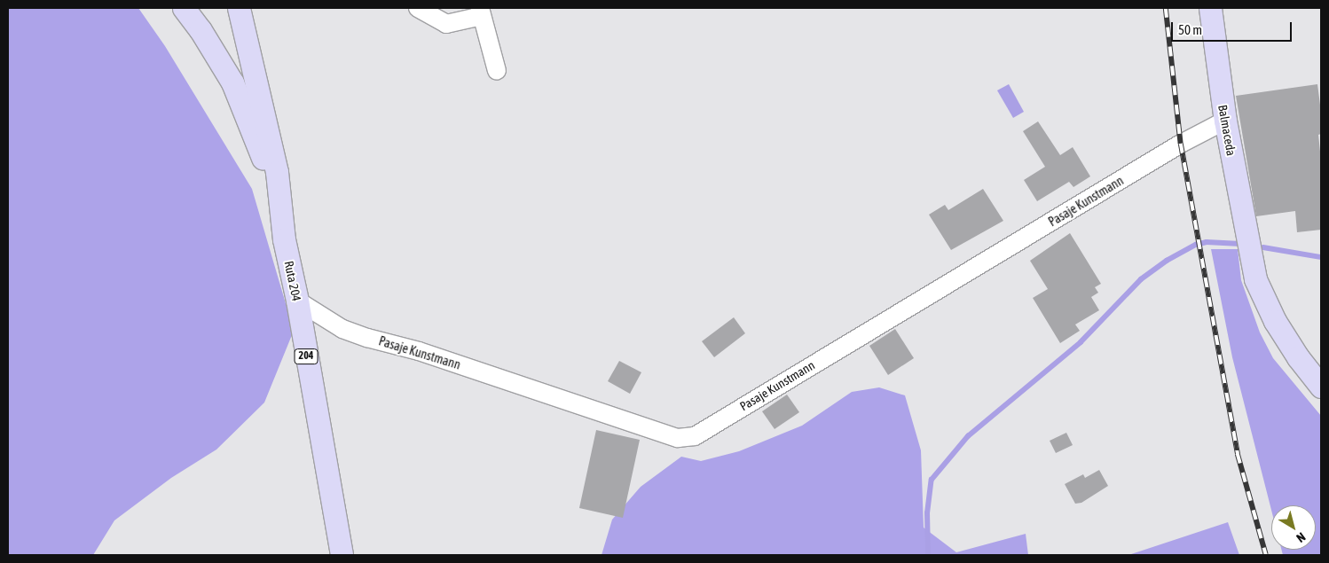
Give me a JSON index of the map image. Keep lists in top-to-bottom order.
{
  "streets": {
    "main road": ["Balmaceda", "Ruta 204", "204"],
    "street": ["Pasaje Kunstmann"]
  },
  "crossings": [
    ["Balmaceda", "Pasaje Kunstmann"],
    ["Pasaje Kunstmann", "Ruta 204"]
  ],
  "scale_bar": "50 m",
  "north": "bottom right"
}
